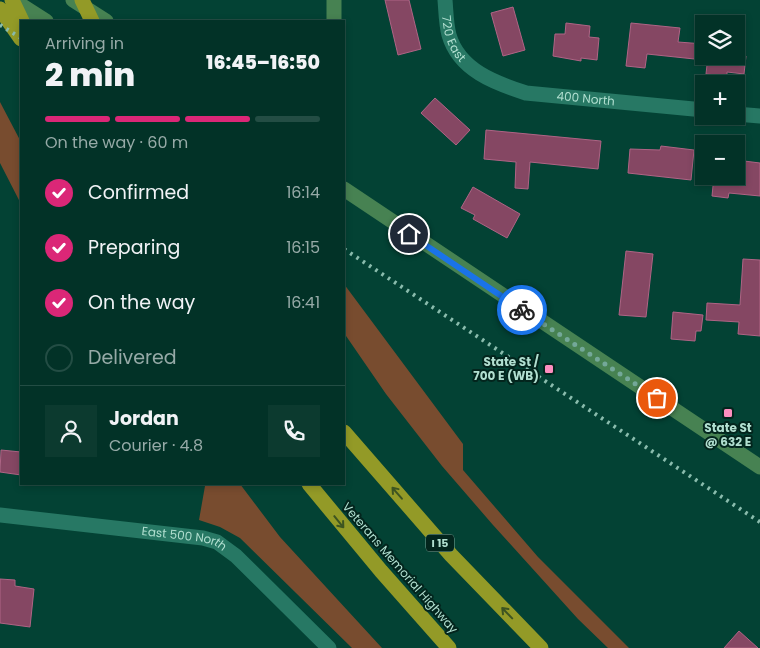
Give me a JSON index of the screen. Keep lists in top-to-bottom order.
{
  "streets": {
    "highway": ["I 15", "Veterans Memorial Highway"],
    "street": ["720 East", "400 North", "East 500 North"]
  },
  "crossings": [
    ["720 East", "400 North"]
  ],
  "places": {
    "transit": ["State St / 700 E (WB)", "State St @ 632 E"]
  },
  "page": {
    "map_buttons": ["+", "−"],
    "heading": ["2 min", "Arriving in", "16:45–16:50"],
    "panel": ["Jordan", "Courier · 4.8"],
    "bar": "On the way · 60 m",
    "list": [
      ["Confirmed", "16:14"],
      ["Preparing", "16:15"],
      ["On the way", "16:41"],
      "Delivered"
    ]
  }
}
